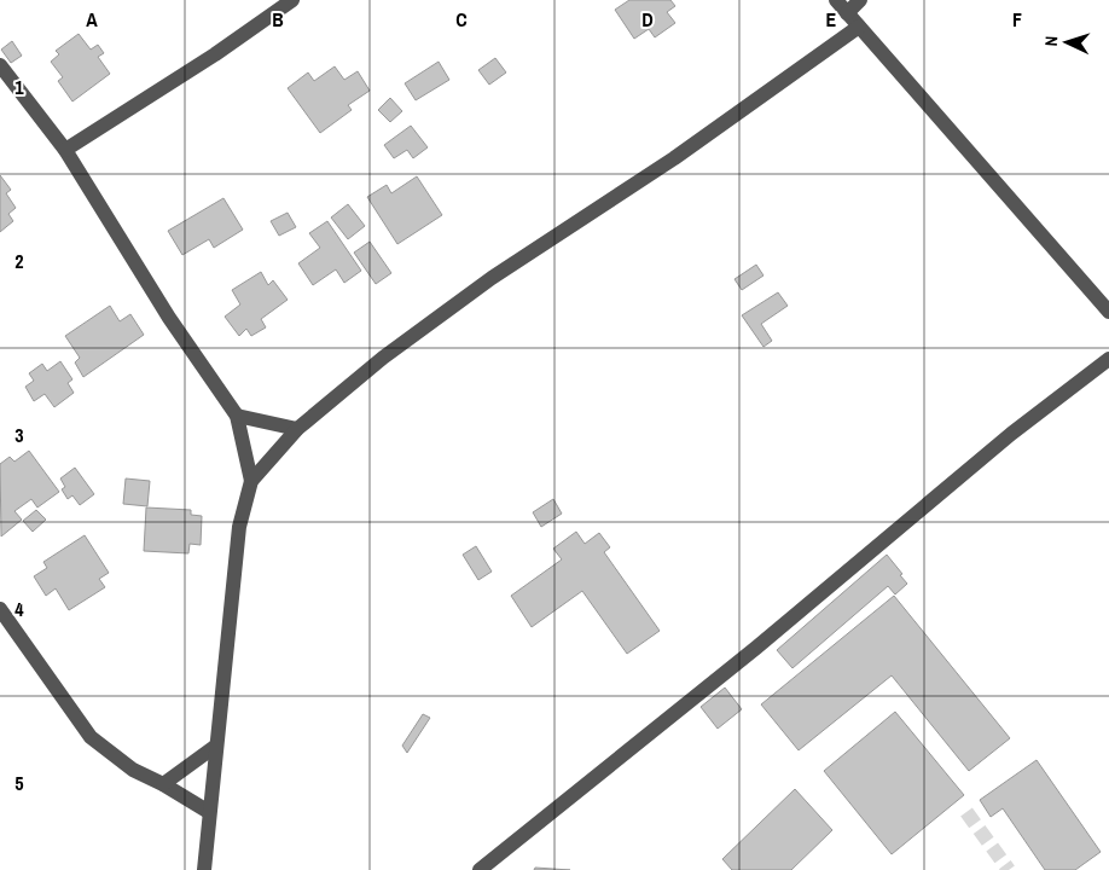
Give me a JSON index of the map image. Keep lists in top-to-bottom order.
{
  "north": "left",
  "grid": {
    "columns": [
      "A",
      "B",
      "C",
      "D",
      "E",
      "F"
    ],
    "rows": [
      "1",
      "2",
      "3",
      "4",
      "5"
    ]
  }
}
